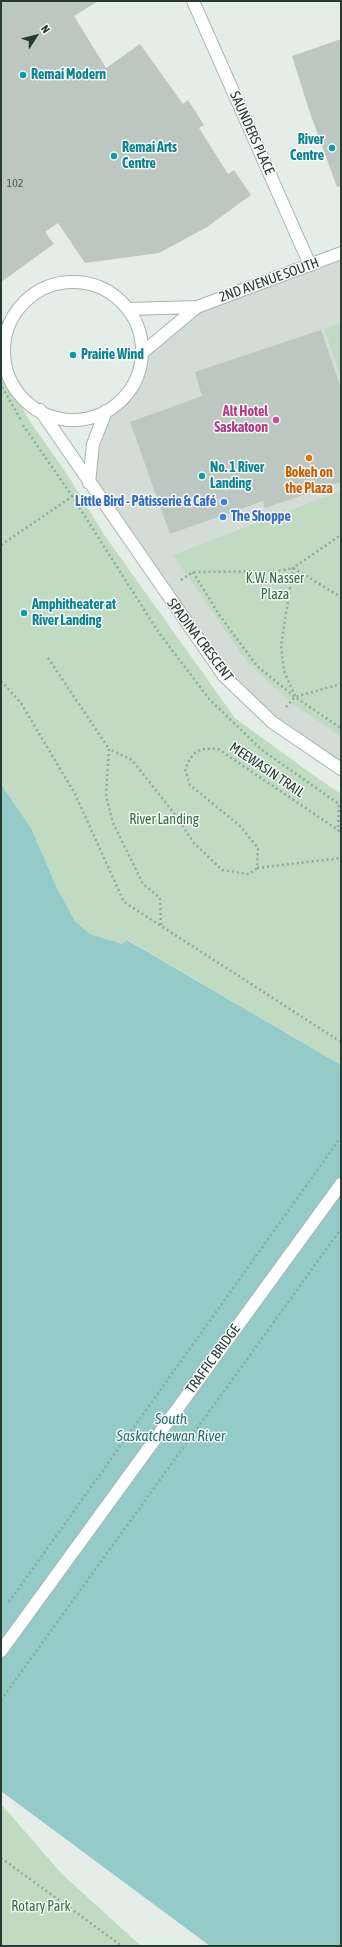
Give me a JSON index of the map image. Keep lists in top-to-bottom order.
{
  "streets": {
    "street": [
      "SAUNDERS PLACE",
      "2ND AVENUE SOUTH",
      "SPADINA CRESCENT",
      "TRAFFIC BRIDGE"
    ],
    "path": ["MEEWASIN TRAIL"]
  },
  "crossings": [
    ["SAUNDERS PLACE", "2ND AVENUE SOUTH"],
    ["2ND AVENUE SOUTH", "SPADINA CRESCENT"]
  ],
  "water": ["South Saskatchewan River"],
  "parks": ["K.W. Nasser Plaza", "River Landing", "Rotary Park"],
  "places": [
    "Remai Modern",
    "River Centre",
    "Remai Arts Centre",
    "Prairie Wind",
    "Alt Hotel Saskatoon",
    "Bokeh on the Plaza",
    "No. 1 River Landing",
    "Little Bird - Pâtisserie & Café",
    "The Shoppe",
    "Amphitheater at River Landing"
  ],
  "house_numbers": ["102"],
  "north": "top right"
}
